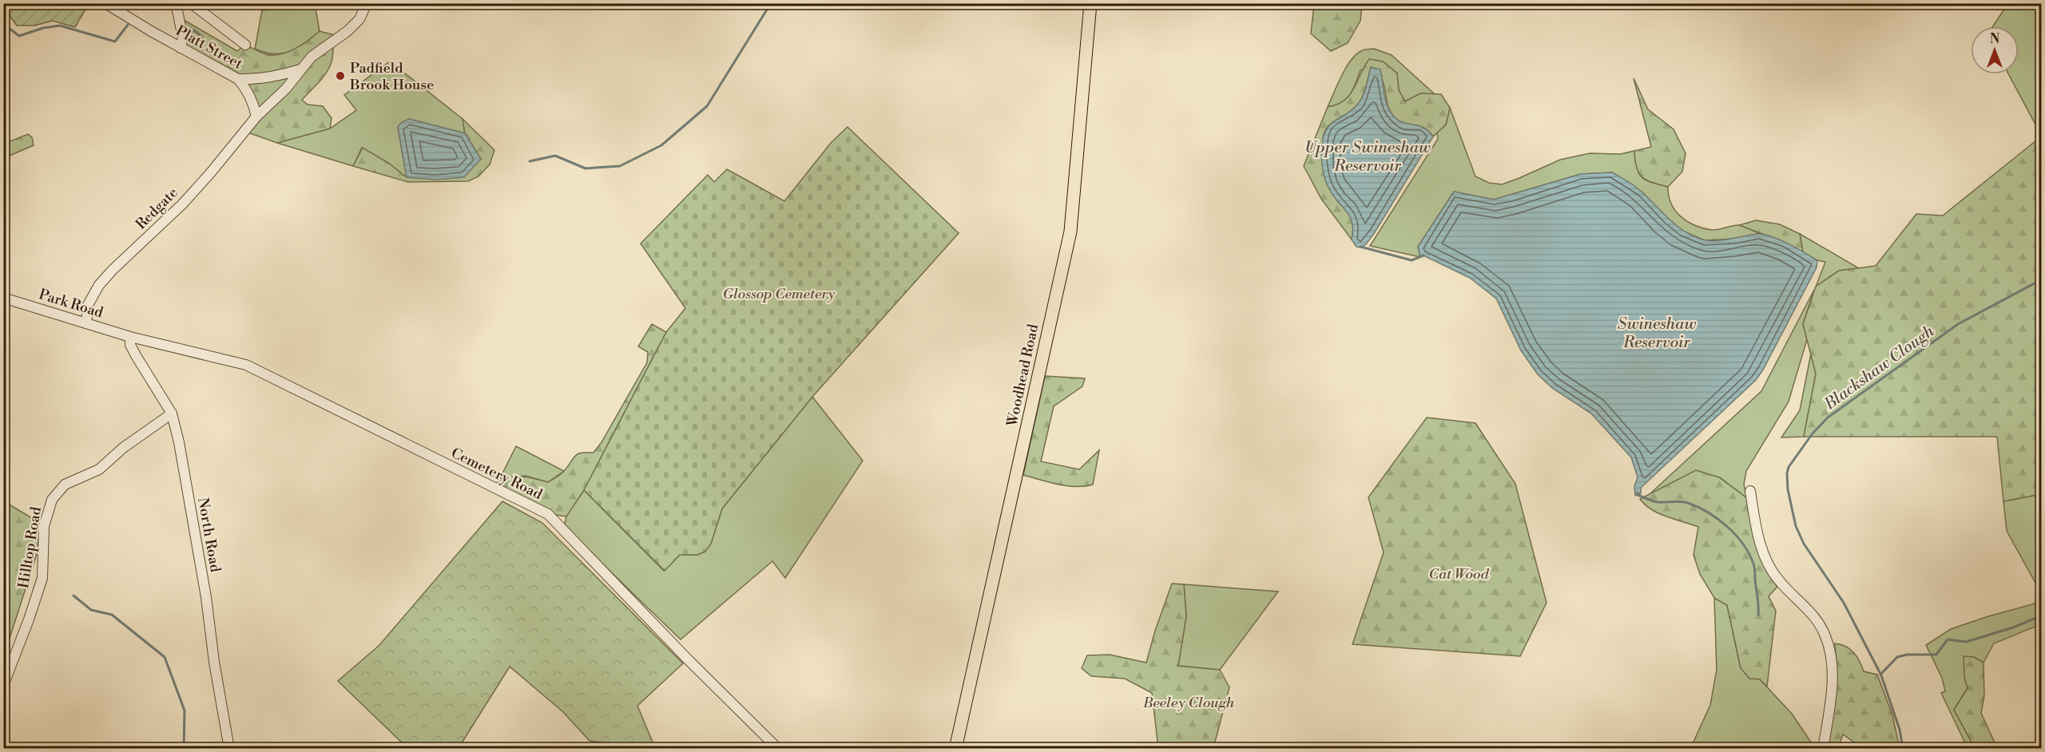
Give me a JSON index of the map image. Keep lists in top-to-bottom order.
{
  "streets": {
    "main road": ["Woodhead Road"],
    "street": [
      "Platt Street",
      "Redgate",
      "Park Road",
      "Cemetery Road",
      "North Road",
      "Hilltop Road"
    ]
  },
  "crossings": [
    ["Platt Street", "Redgate"],
    ["Redgate", "Park Road"],
    ["Park Road", "Cemetery Road"],
    ["Park Road", "North Road"],
    ["Cemetery Road", "North Road"],
    ["North Road", "Hilltop Road"]
  ],
  "water": ["Upper Swineshaw Reservoir", "Swineshaw Reservoir", "Blackshaw Clough"],
  "parks": ["Glossop Cemetery", "Cat Wood", "Beeley Clough"],
  "places": ["Padfield Brook House"],
  "north": "top"
}
